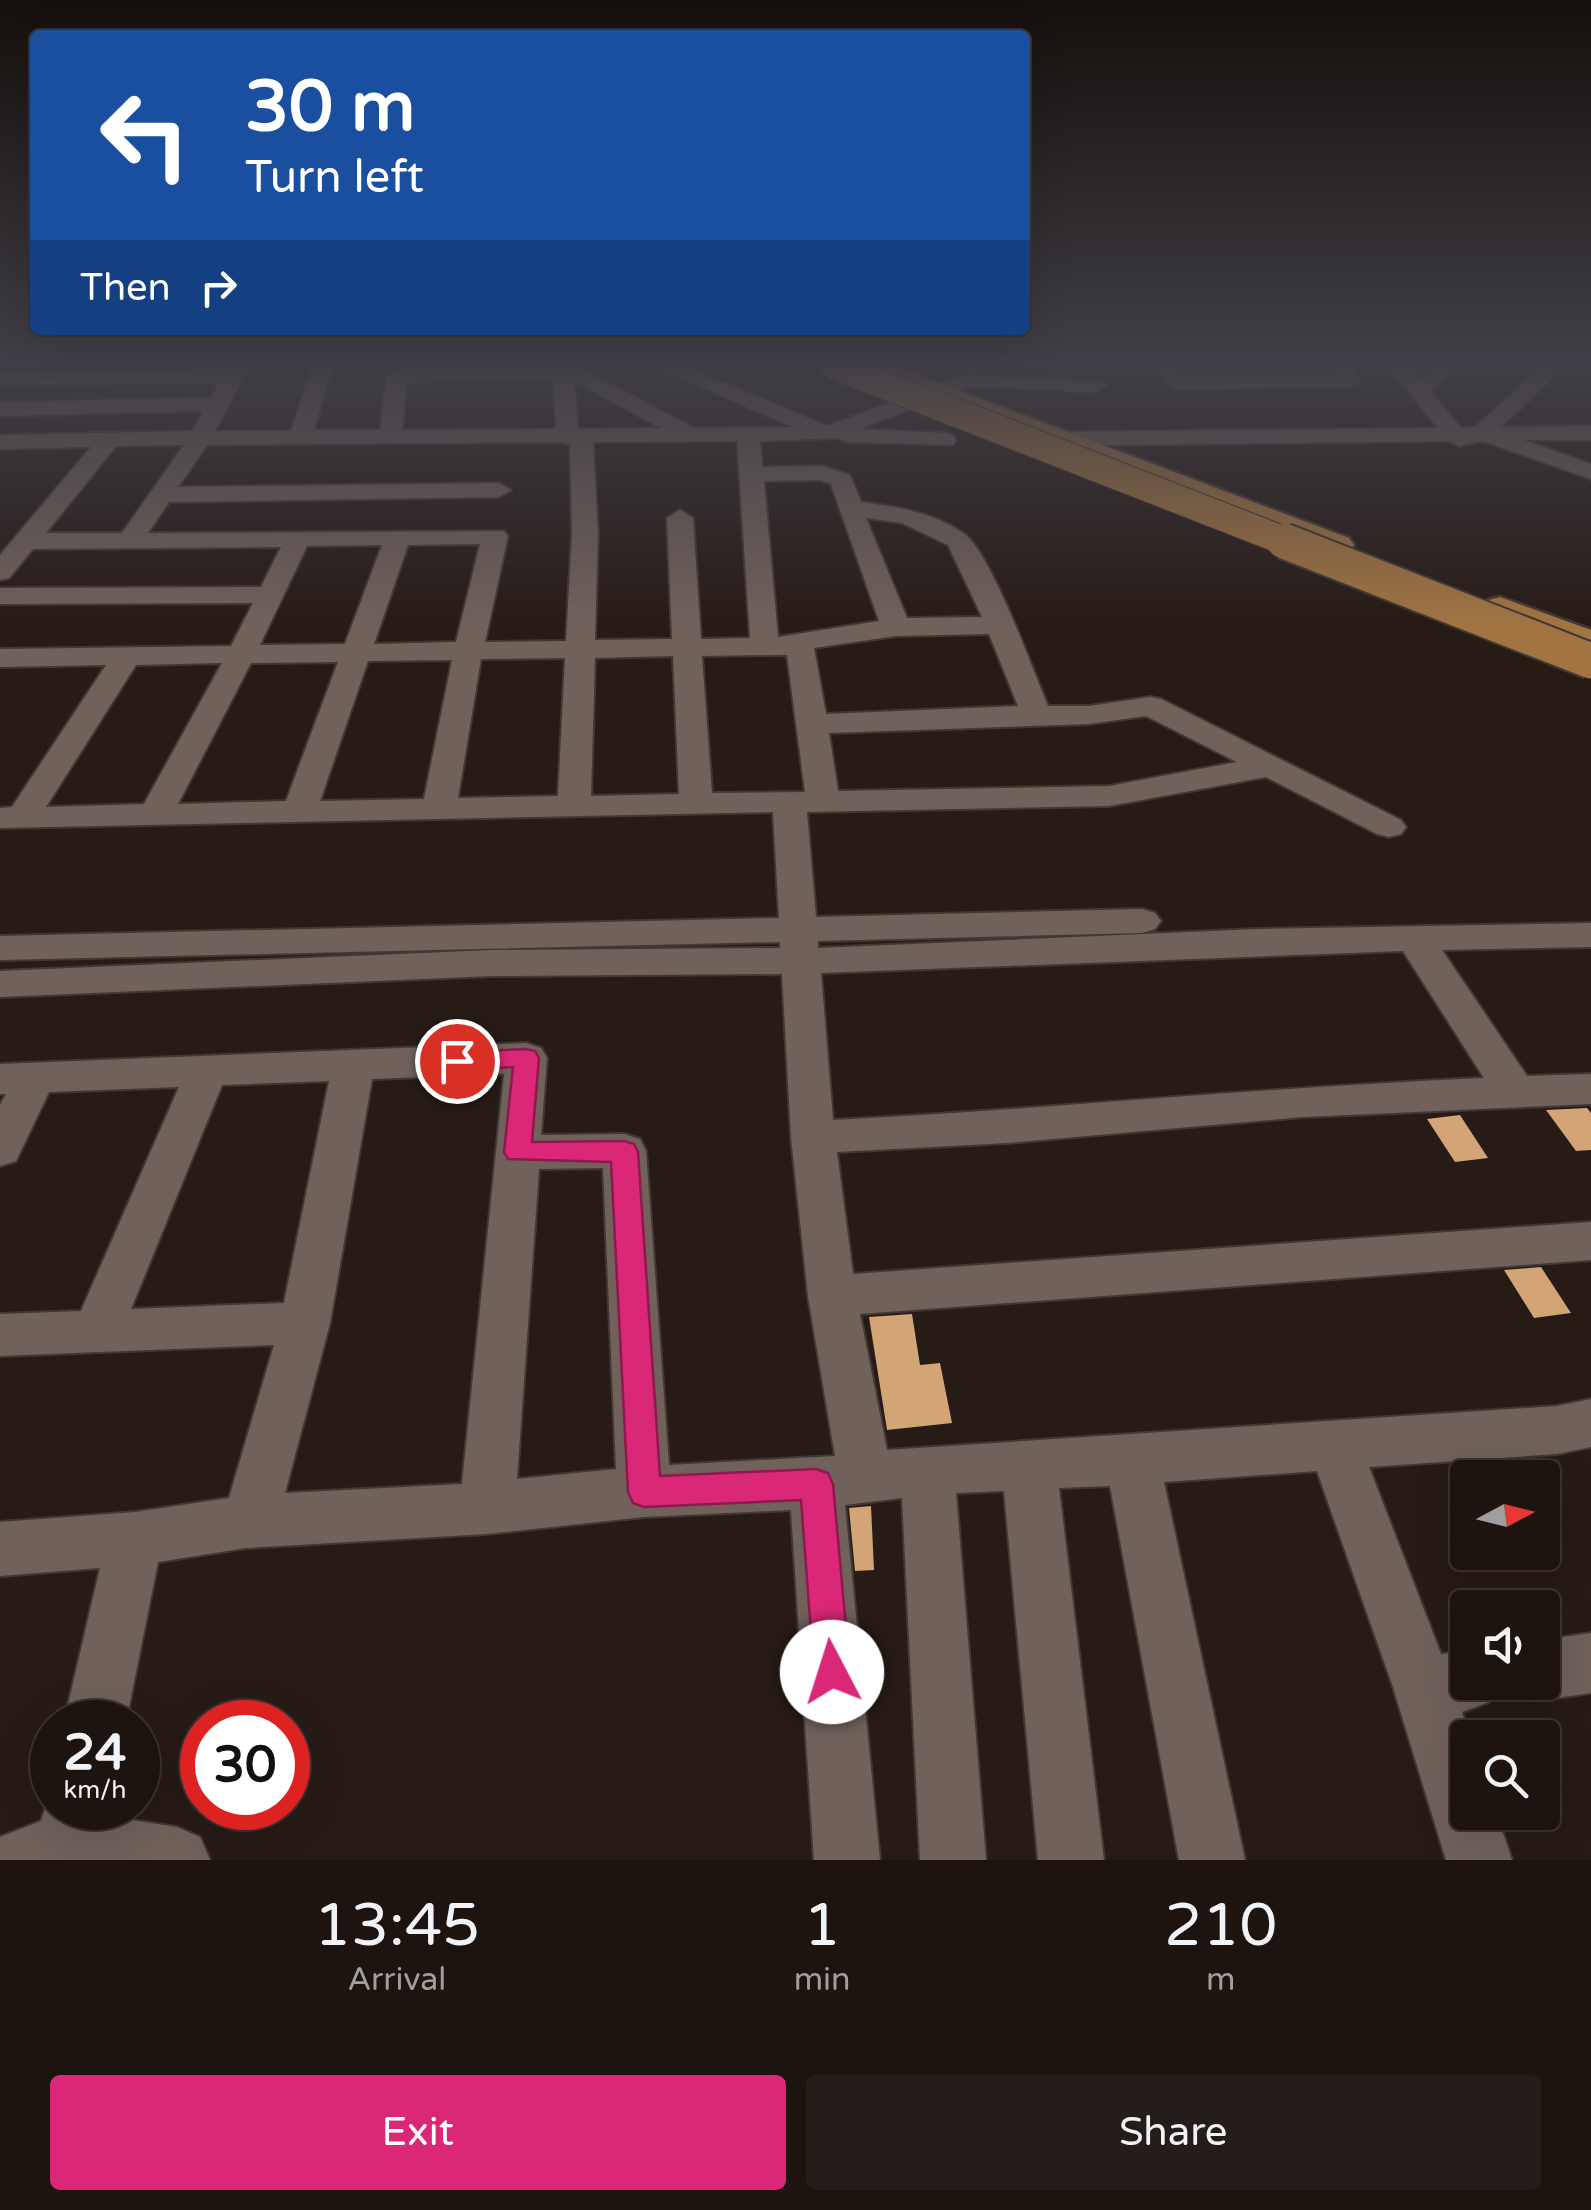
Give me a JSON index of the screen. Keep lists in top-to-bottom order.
{
  "north": "right",
  "page": {
    "turn": ["30 m", "Turn left"],
    "then": "Then",
    "speed": "24 km/h",
    "limit": "30",
    "eta": [
      "13:45",
      "Arrival",
      "1",
      "min",
      "210",
      "m"
    ],
    "buttons": ["Exit", "Share"]
  }
}
